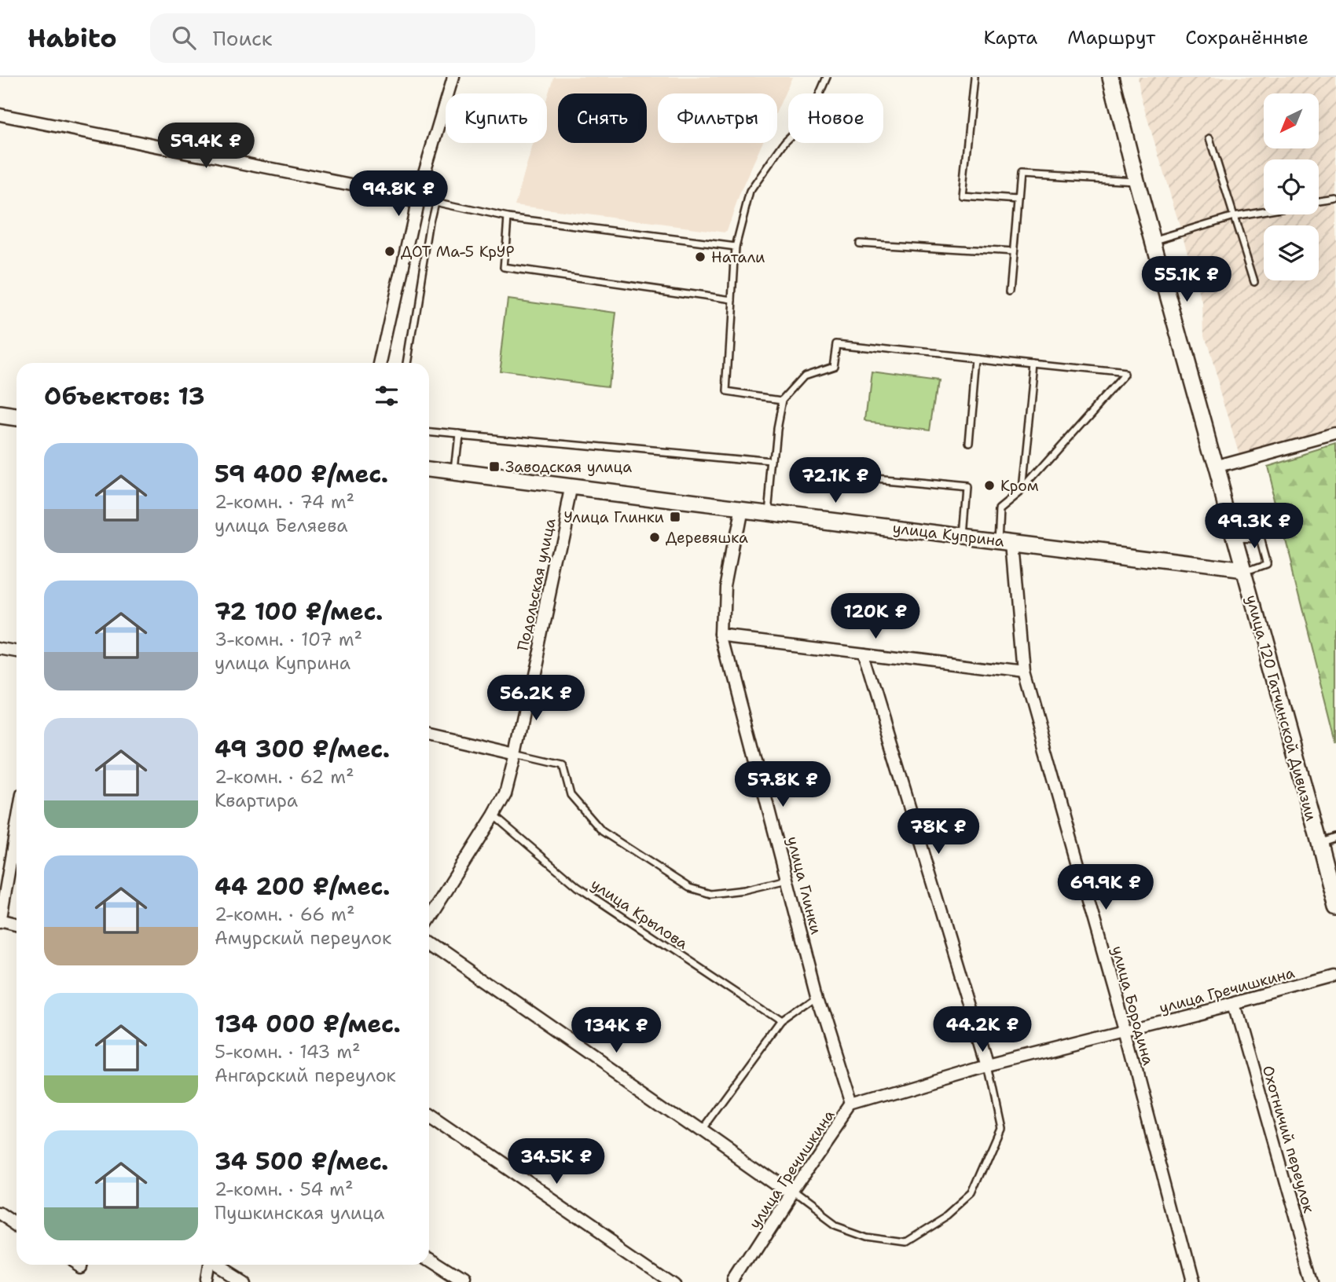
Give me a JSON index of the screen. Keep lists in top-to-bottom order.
{
  "streets": {
    "main road": ["улица Куприна", "улица 120 Гатчинской Дивизии"],
    "street": [
      "Подольская улица",
      "улица Глинки",
      "улица Гречишкина",
      "улица Бородина",
      "Охотничий переулок"
    ],
    "lane": ["улица Крылова"]
  },
  "crossings": [
    ["улица Куприна", "Подольская улица"],
    ["улица Куприна", "улица 120 Гатчинской Дивизии"],
    ["улица Куприна", "улица Глинки"],
    ["улица Куприна", "улица Бородина"],
    ["Подольская улица", "улица Крылова"],
    ["улица Глинки", "улица Гречишкина"],
    ["улица Гречишкина", "улица Бородина"],
    ["улица Гречишкина", "Охотничий переулок"]
  ],
  "places": {
    "other": [
      "ДОТ Ма-5 КрУР",
      "Натали",
      "Кром",
      "Деревяшка"
    ],
    "transit": ["Заводская улица", "Улица Глинки"]
  },
  "north": "bottom left",
  "page": {
    "header": "Habito",
    "search": "Поиск",
    "nav": ["Карта", "Маршрут", "Сохранённые"],
    "chip": [
      "Купить",
      "Снять",
      "Фильтры",
      "Новое"
    ],
    "price": [
      "59.4K ₽",
      "94.8K ₽",
      "55.1K ₽",
      "72.1K ₽",
      "49.3K ₽",
      "120K ₽",
      "56.2K ₽",
      "57.8K ₽",
      "78K ₽",
      "69.9K ₽",
      "44.2K ₽",
      "134K ₽",
      "34.5K ₽"
    ],
    "heading": "Объектов: 13",
    "list": [
      {
        "name": "59 400 ₽/мес.",
        "note": "2-комн. · 74 m² · улица Беляева"
      },
      {
        "name": "72 100 ₽/мес.",
        "note": "3-комн. · 107 m² · улица Куприна"
      },
      {
        "name": "49 300 ₽/мес.",
        "note": "2-комн. · 62 m² · Квартира"
      },
      {
        "name": "44 200 ₽/мес.",
        "note": "2-комн. · 66 m² · Амурский переулок"
      },
      {
        "name": "134 000 ₽/мес.",
        "note": "5-комн. · 143 m² · Ангарский переулок"
      },
      {
        "name": "34 500 ₽/мес.",
        "note": "2-комн. · 54 m² · Пушкинская улица"
      }
    ]
  }
}
